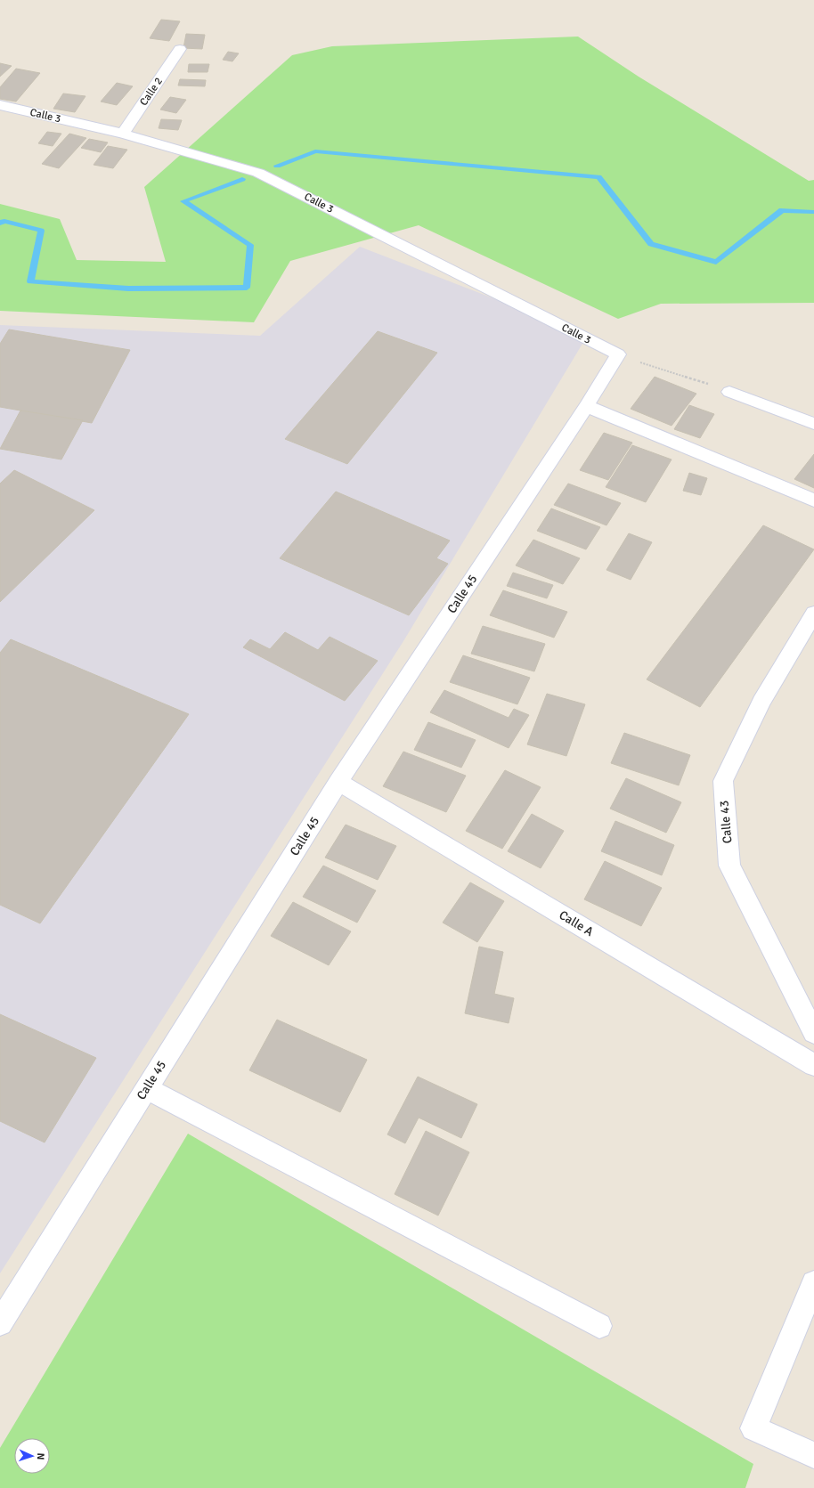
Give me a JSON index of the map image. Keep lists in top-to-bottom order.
{
  "streets": {
    "street": [
      "Calle 2",
      "Calle 3",
      "Calle 45",
      "Calle 43",
      "Calle A"
    ]
  },
  "crossings": [
    ["Calle 2", "Calle 3"],
    ["Calle 3", "Calle 45"],
    ["Calle 45", "Calle A"]
  ],
  "north": "right"
}
